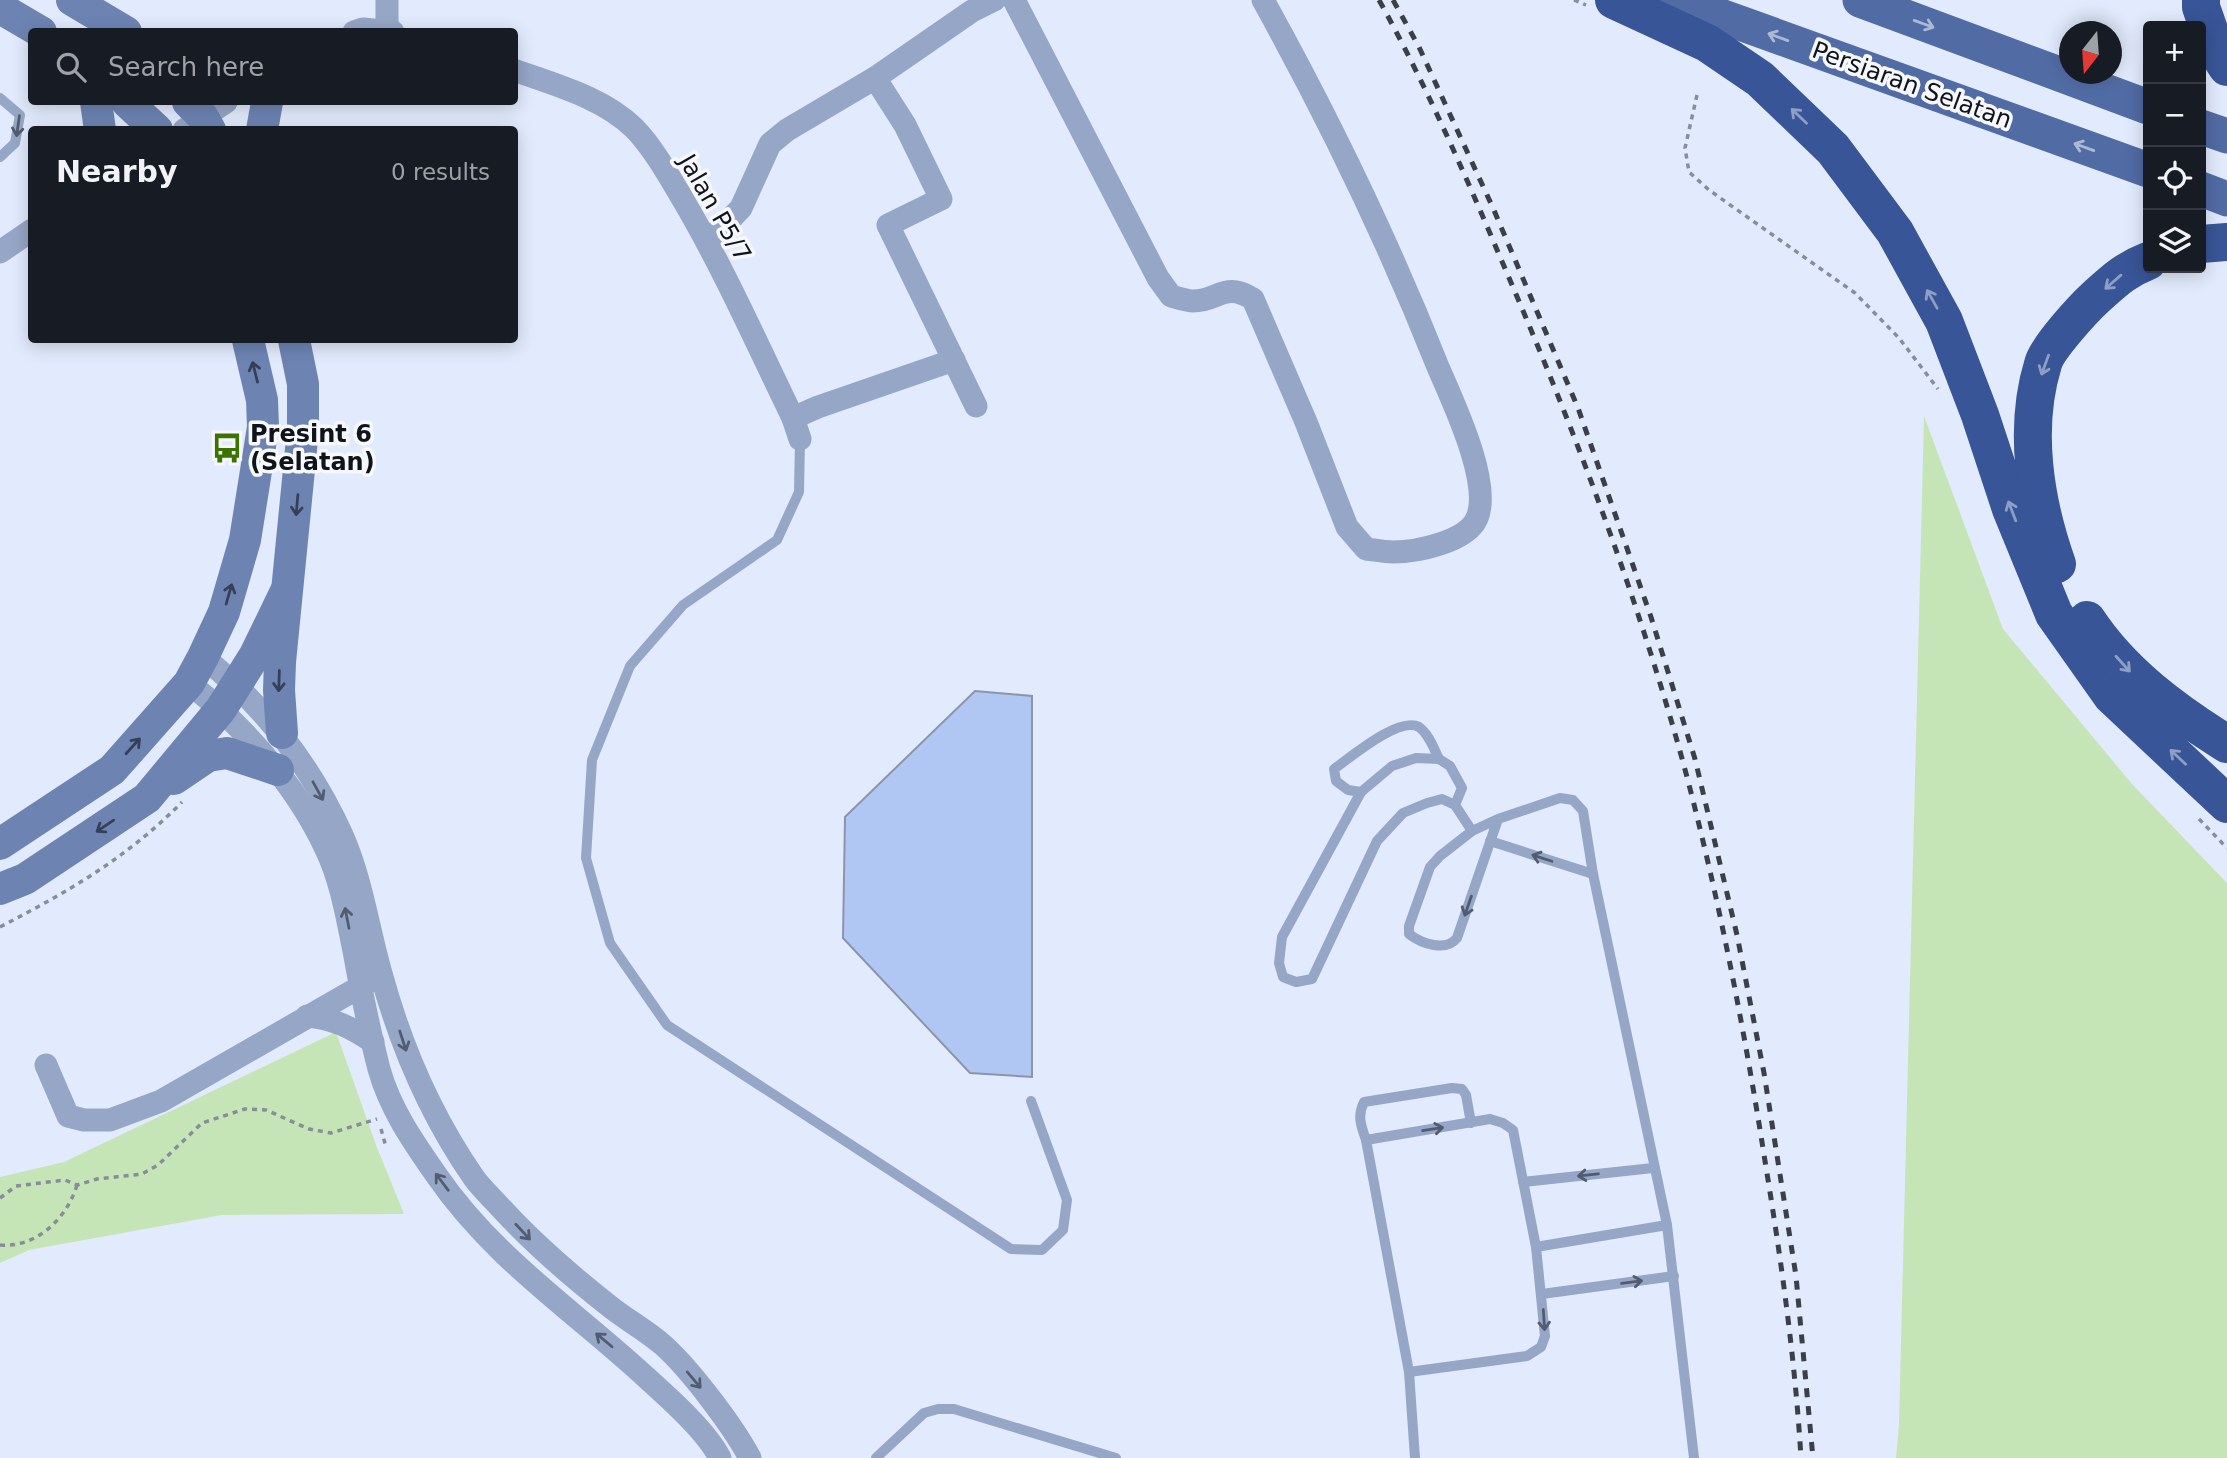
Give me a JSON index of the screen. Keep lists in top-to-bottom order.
{
  "streets": {
    "main road": ["Persiaran Selatan"],
    "street": ["Jalan P5/7"]
  },
  "places": {
    "bus stop": ["Presint 6 (Selatan)"]
  },
  "north": "bottom",
  "page": {
    "map_buttons": ["+", "−"],
    "search": "Search here",
    "heading": ["Nearby", "0 results"]
  }
}
